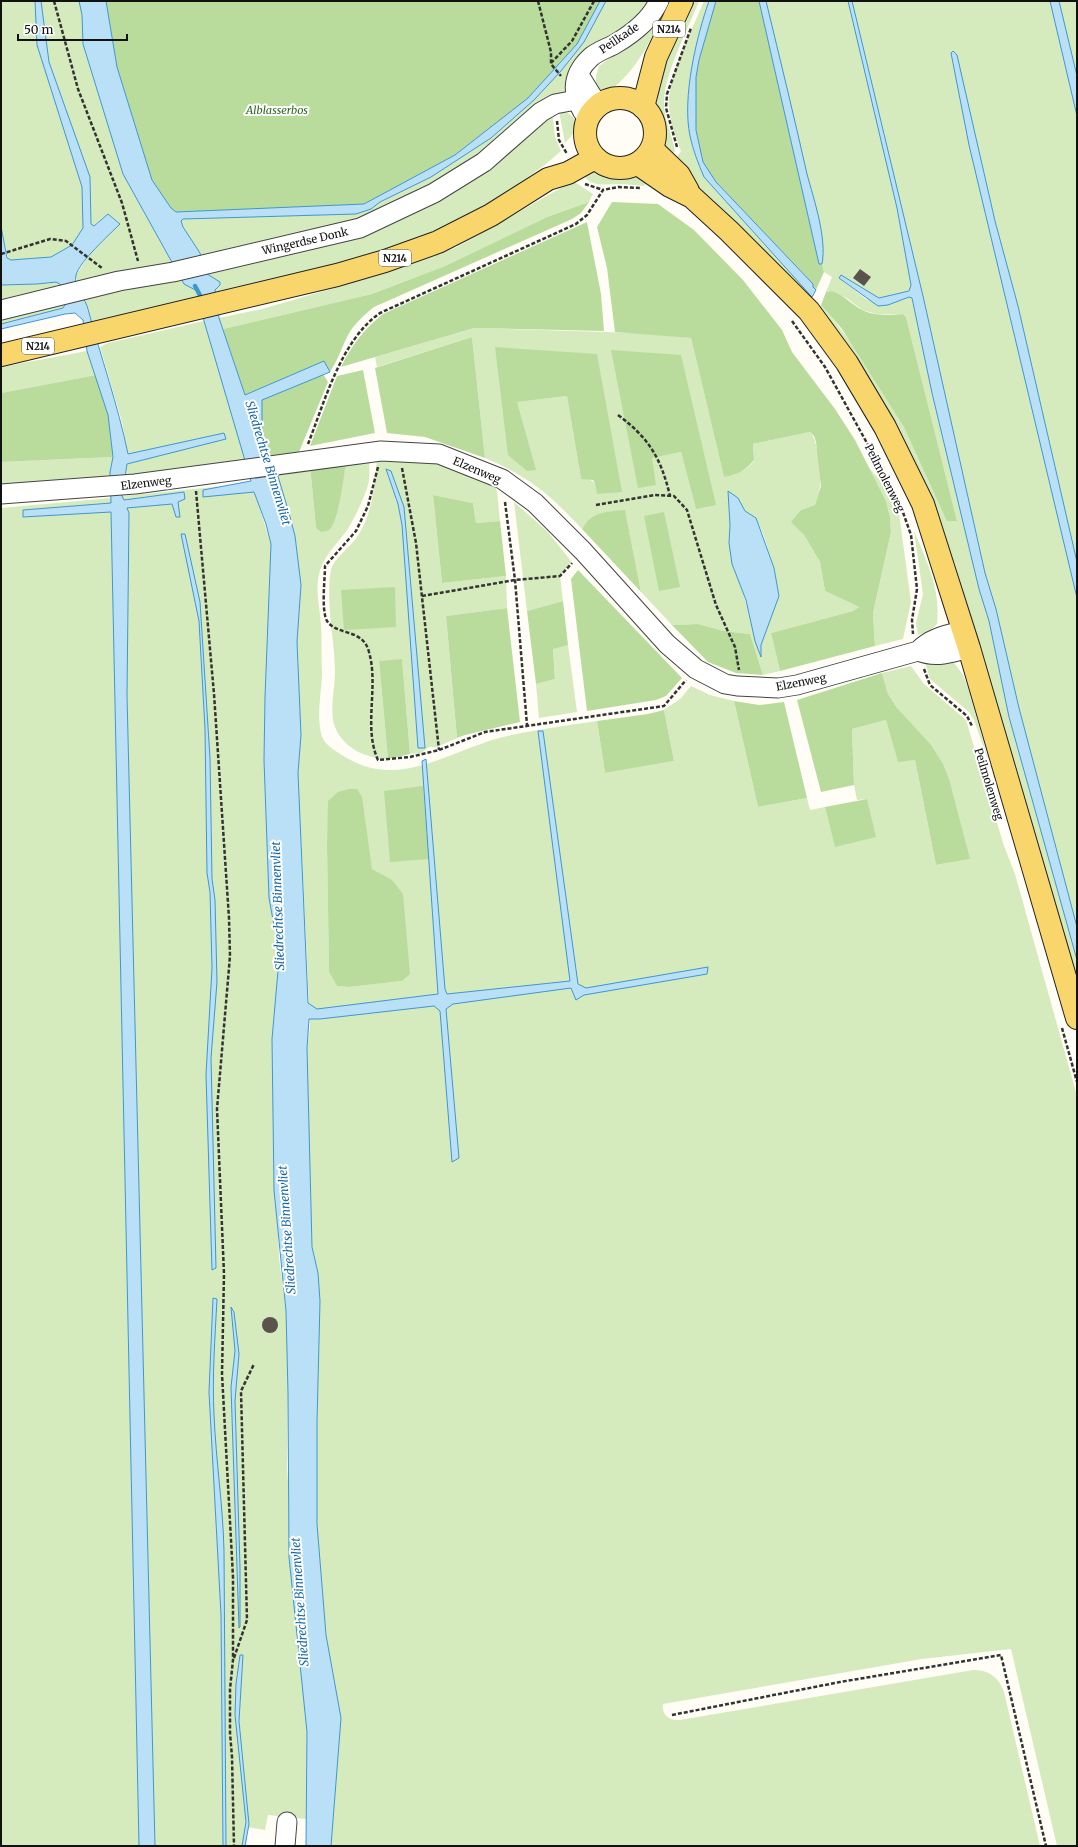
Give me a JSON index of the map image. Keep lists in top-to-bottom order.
{
  "streets": {
    "main road": ["N214", "Peilmolenweg"],
    "street": ["Peilkade", "Wingerdse Donk", "Elzenweg"]
  },
  "crossings": [
    ["N214", "Peilmolenweg"],
    ["Peilkade", "Wingerdse Donk"],
    ["Elzenweg", "Peilmolenweg"]
  ],
  "water": ["Sliedrechtse Binnenvliet"],
  "parks": ["Alblasserbos"],
  "scale_bar": "50 m"
}
